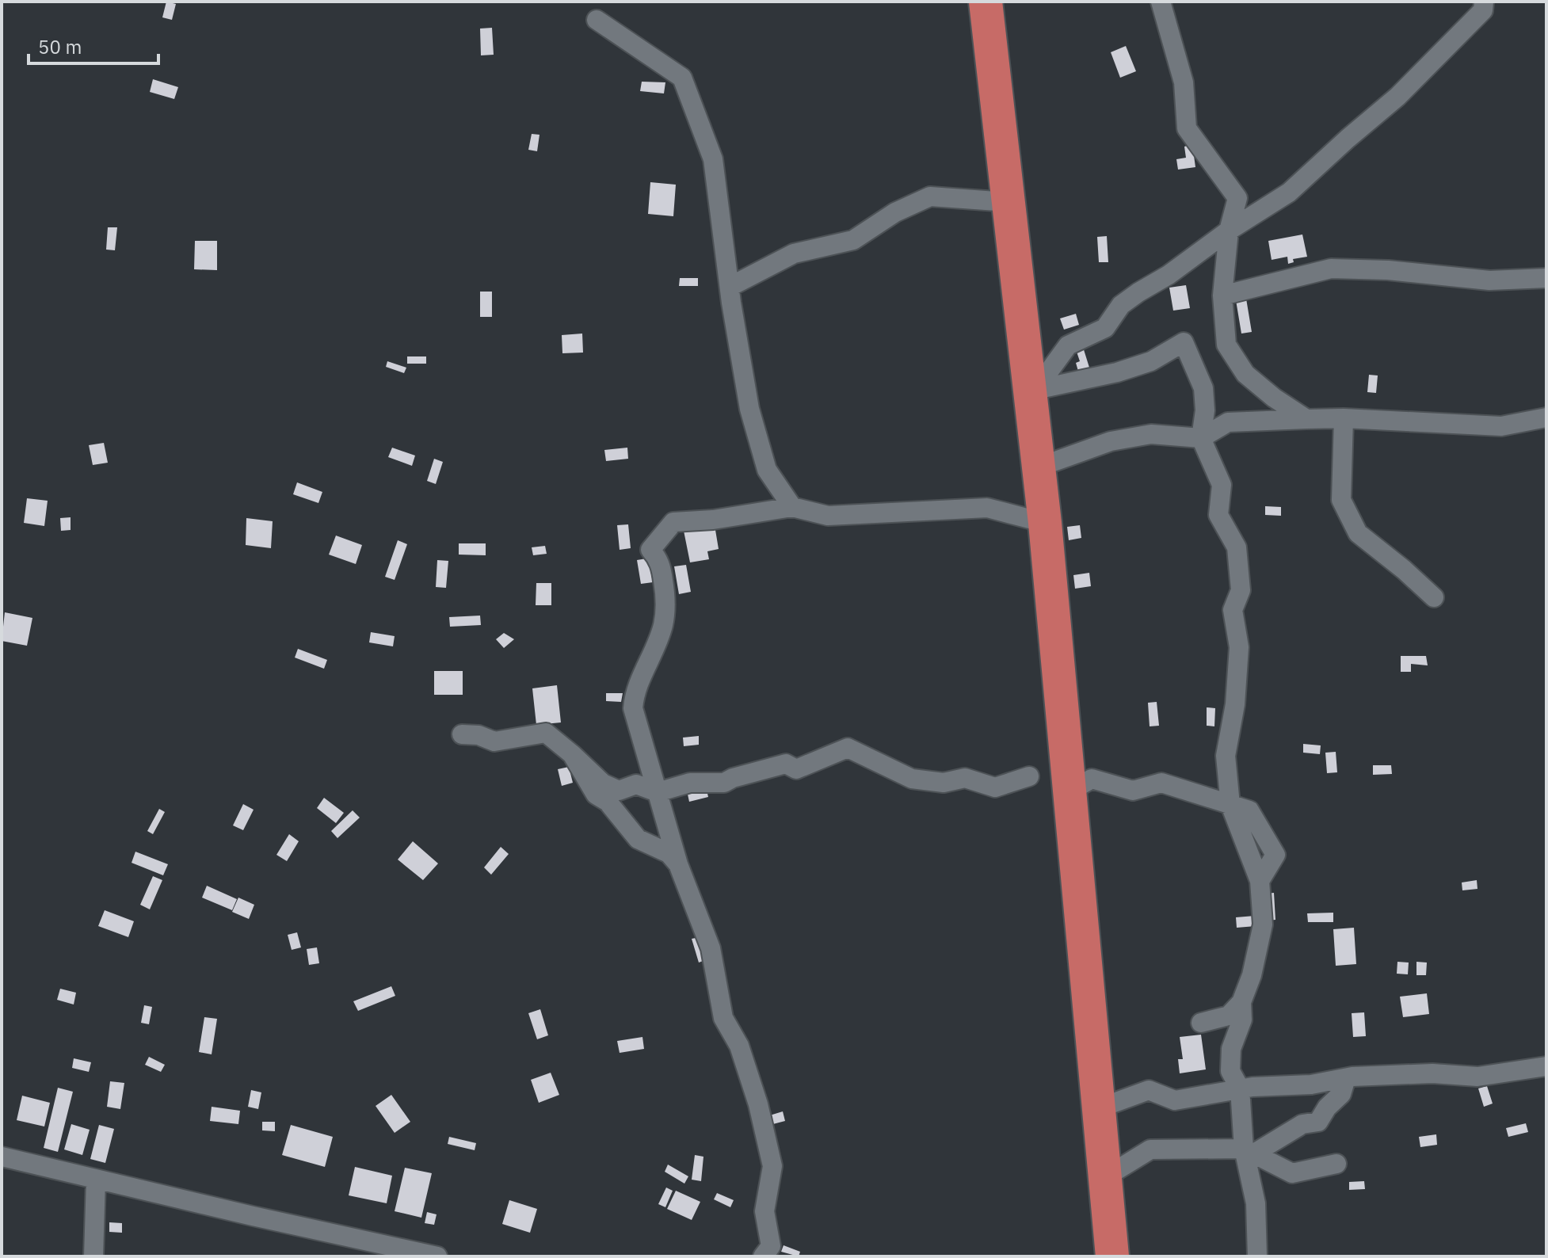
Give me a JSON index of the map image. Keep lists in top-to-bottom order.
{
  "scale_bar": "50 m"
}
